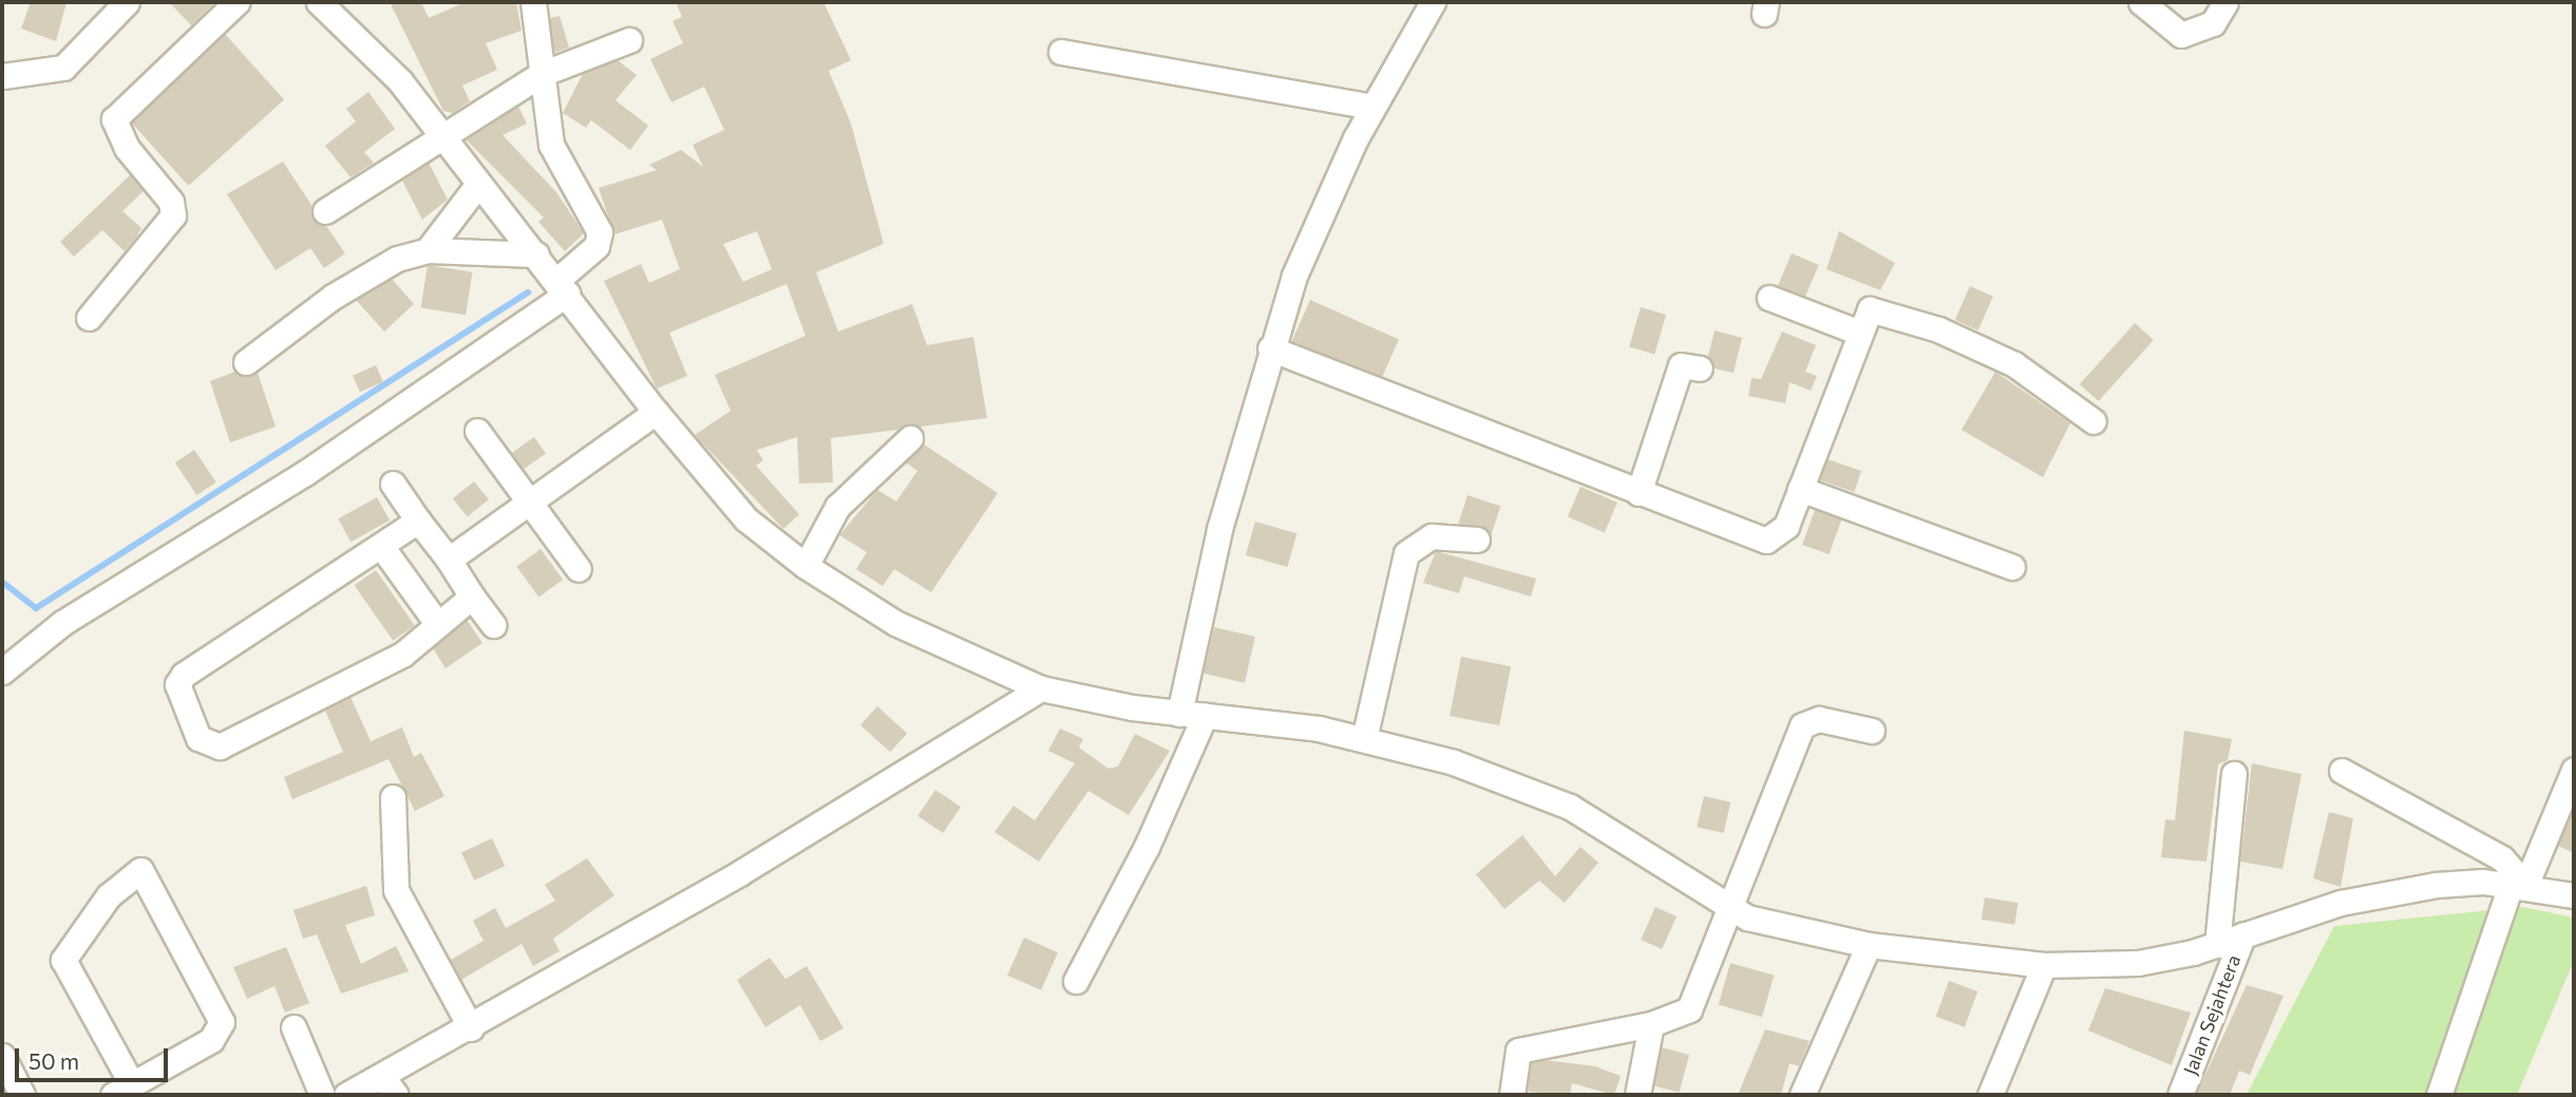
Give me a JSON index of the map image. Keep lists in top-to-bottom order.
{
  "streets": {
    "street": ["Jalan Sejahtera"]
  },
  "scale_bar": "50 m"
}
